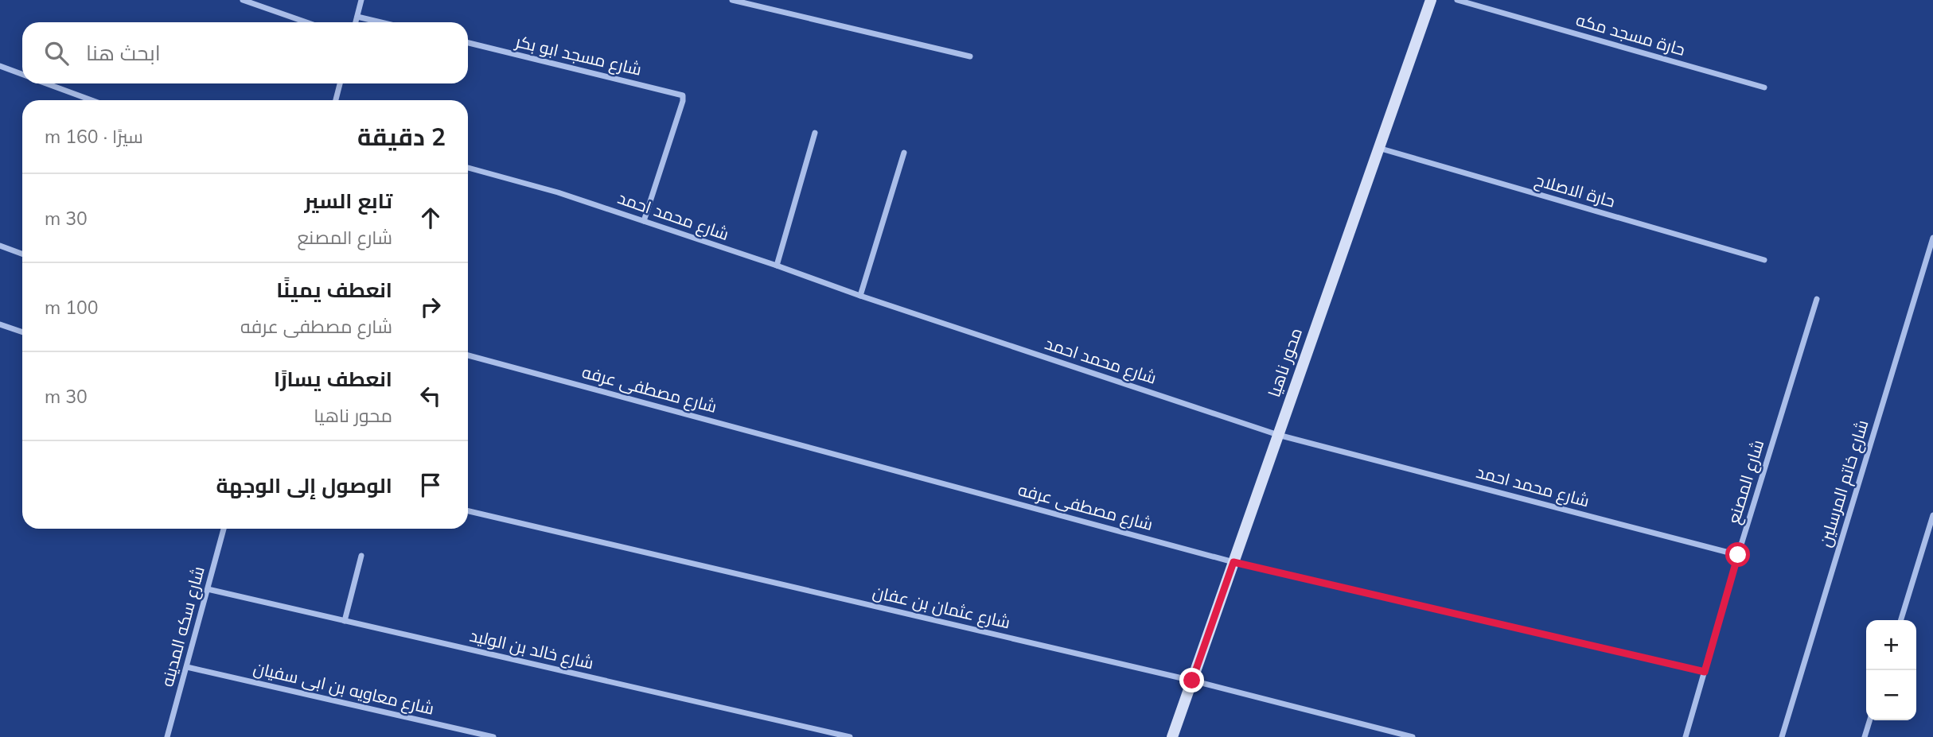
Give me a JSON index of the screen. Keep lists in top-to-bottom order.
{
  "streets": {
    "main road": ["محور ناهيا"],
    "street": [
      "حارة مسجد مكه",
      "شارع مسجد ابو بكر",
      "حارة الاصلاح",
      "شارع محمد احمد",
      "شارع مصطفى عرفه",
      "شارع المصنع",
      "شارع خاتم المرسلين",
      "شارع عثمان بن عفان",
      "شارع سكه المدينه",
      "شارع خالد بن الوليد",
      "شارع معاويه بن ابى سفيان"
    ]
  },
  "crossings": [
    ["شارع مسجد ابو بكر", "شارع محمد احمد"],
    ["حارة الاصلاح", "محور ناهيا"],
    ["شارع محمد احمد", "محور ناهيا"],
    ["شارع محمد احمد", "شارع المصنع"],
    ["محور ناهيا", "شارع مصطفى عرفه"],
    ["محور ناهيا", "شارع عثمان بن عفان"],
    ["شارع مصطفى عرفه", "شارع المصنع"],
    ["شارع سكه المدينه", "شارع خالد بن الوليد"],
    ["شارع سكه المدينه", "شارع معاويه بن ابى سفيان"]
  ],
  "page": {
    "search": "ابحث هنا",
    "heading": ["2 دقيقة", "سيرًا · 160 m"],
    "list": [
      ["تابع السير", "شارع المصنع", "30 m"],
      ["انعطف يمينًا", "شارع مصطفى عرفه", "100 m"],
      ["انعطف يسارًا", "محور ناهيا", "30 m"],
      "الوصول إلى الوجهة"
    ],
    "map_buttons": ["+", "−"]
  }
}
